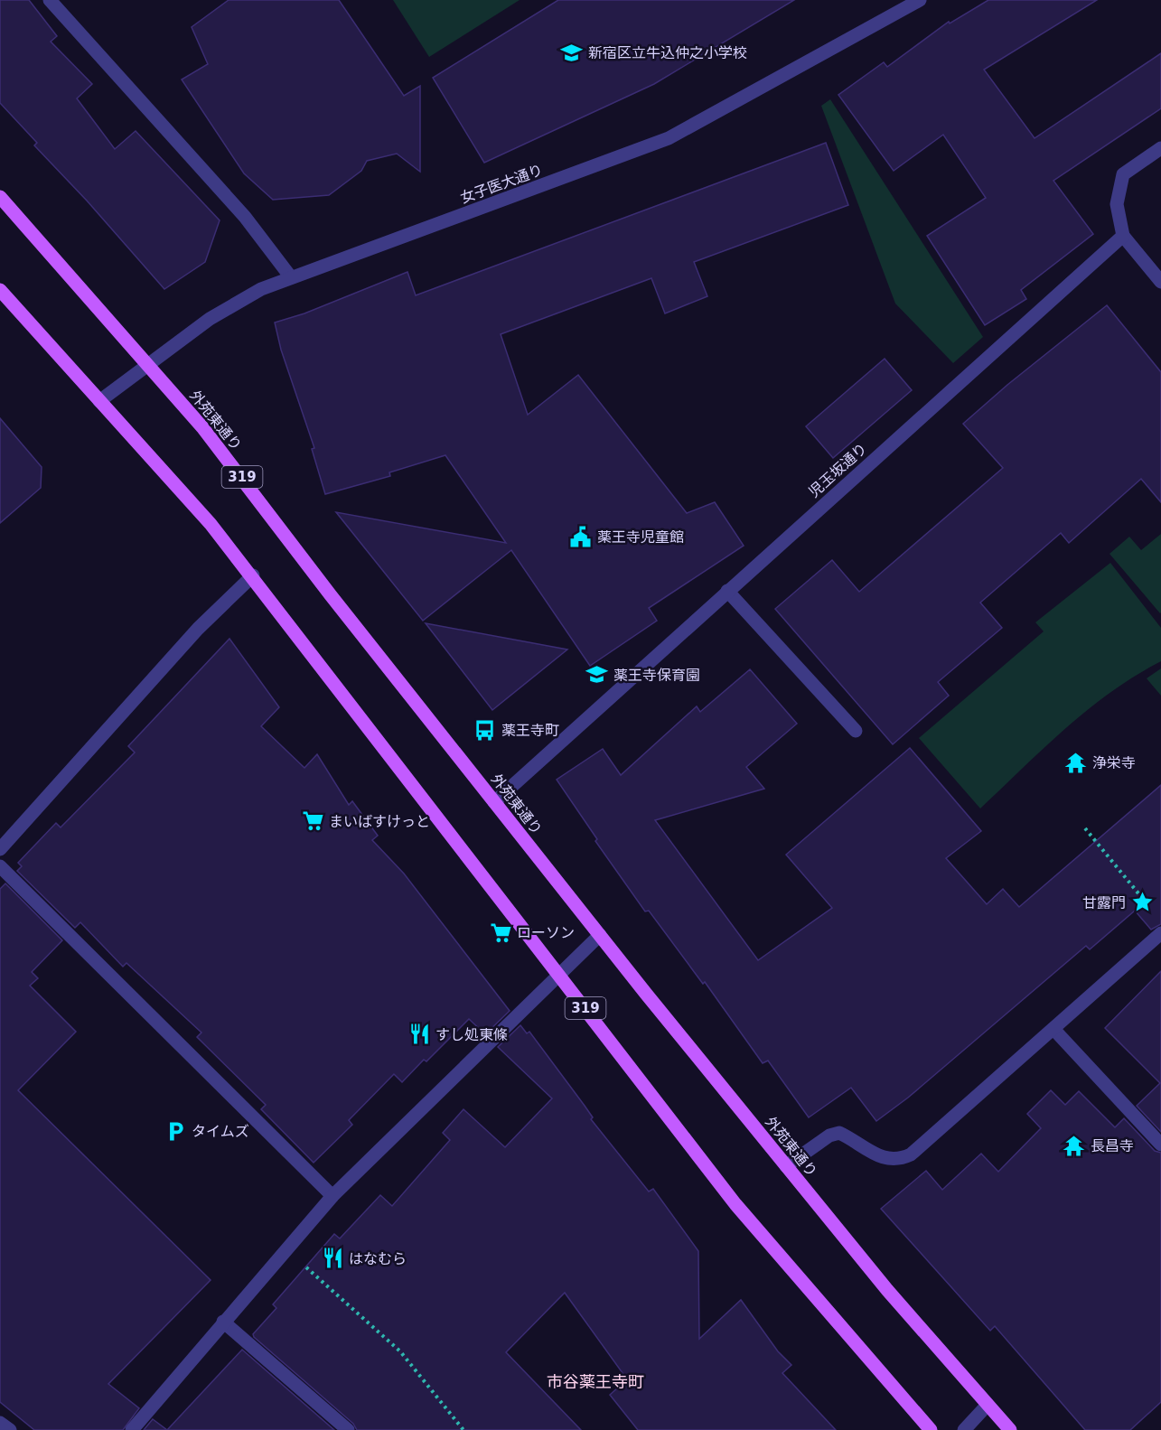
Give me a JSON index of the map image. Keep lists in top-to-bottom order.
{
  "streets": {
    "main road": ["外苑東通り", "319"],
    "street": ["女子医大通り", "児玉坂通り"]
  },
  "crossings": [
    ["女子医大通り", "外苑東通り"],
    ["女子医大通り", "319"],
    ["外苑東通り", "児玉坂通り"]
  ],
  "districts": ["市谷薬王寺町"],
  "places": {
    "school or university": ["新宿区立牛込仲之小学校", "薬王寺保育園"],
    "public building": ["薬王寺児童館"],
    "bus stop": ["薬王寺町"],
    "temple": ["浄栄寺", "長昌寺"],
    "supermarket": ["まいばすけっと", "ローソン"],
    "place": ["甘露門"],
    "restaurant": ["すし処東條", "はなむら"],
    "parking": ["タイムズ"]
  }
}
